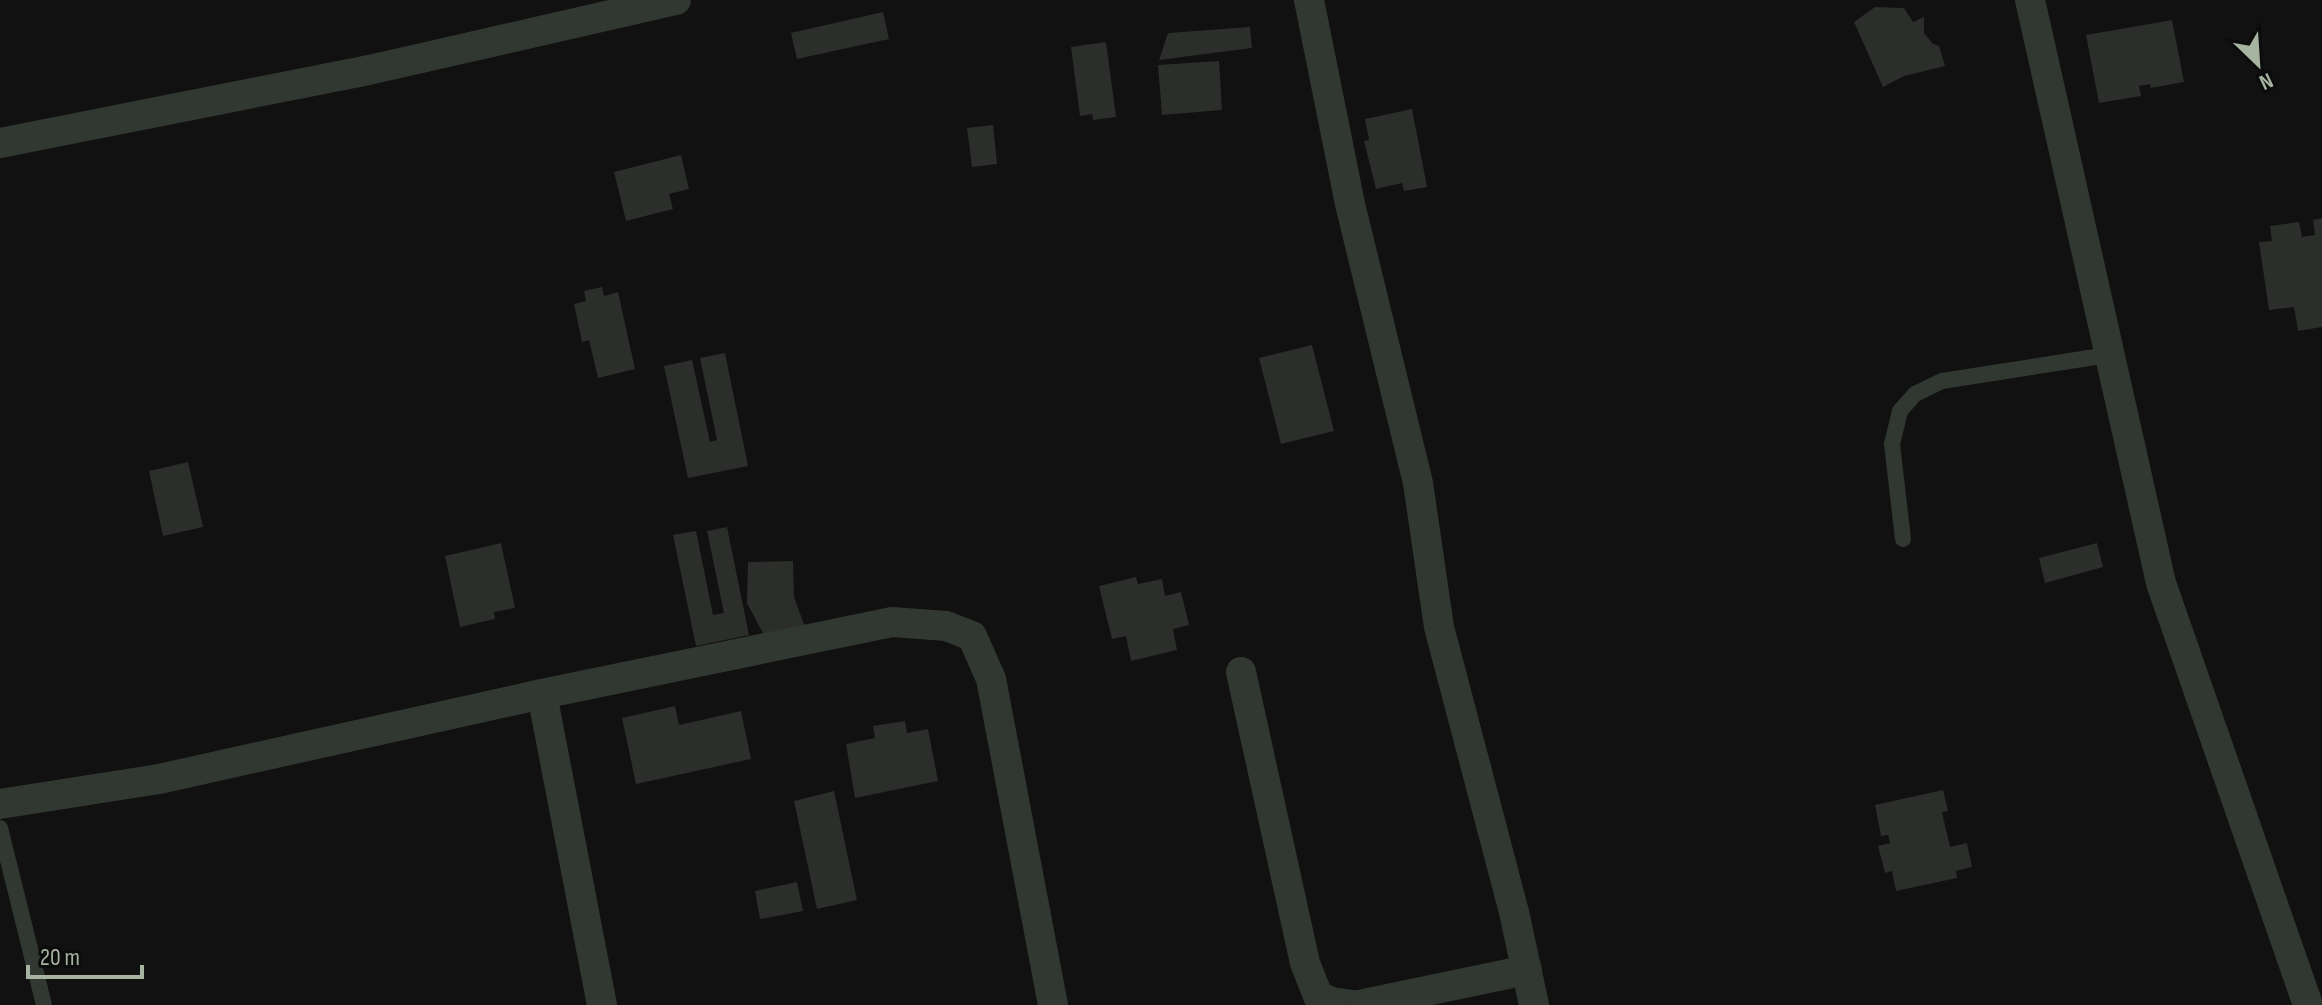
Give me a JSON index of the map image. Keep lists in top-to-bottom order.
{
  "scale_bar": "20 m",
  "north": "bottom right"
}
